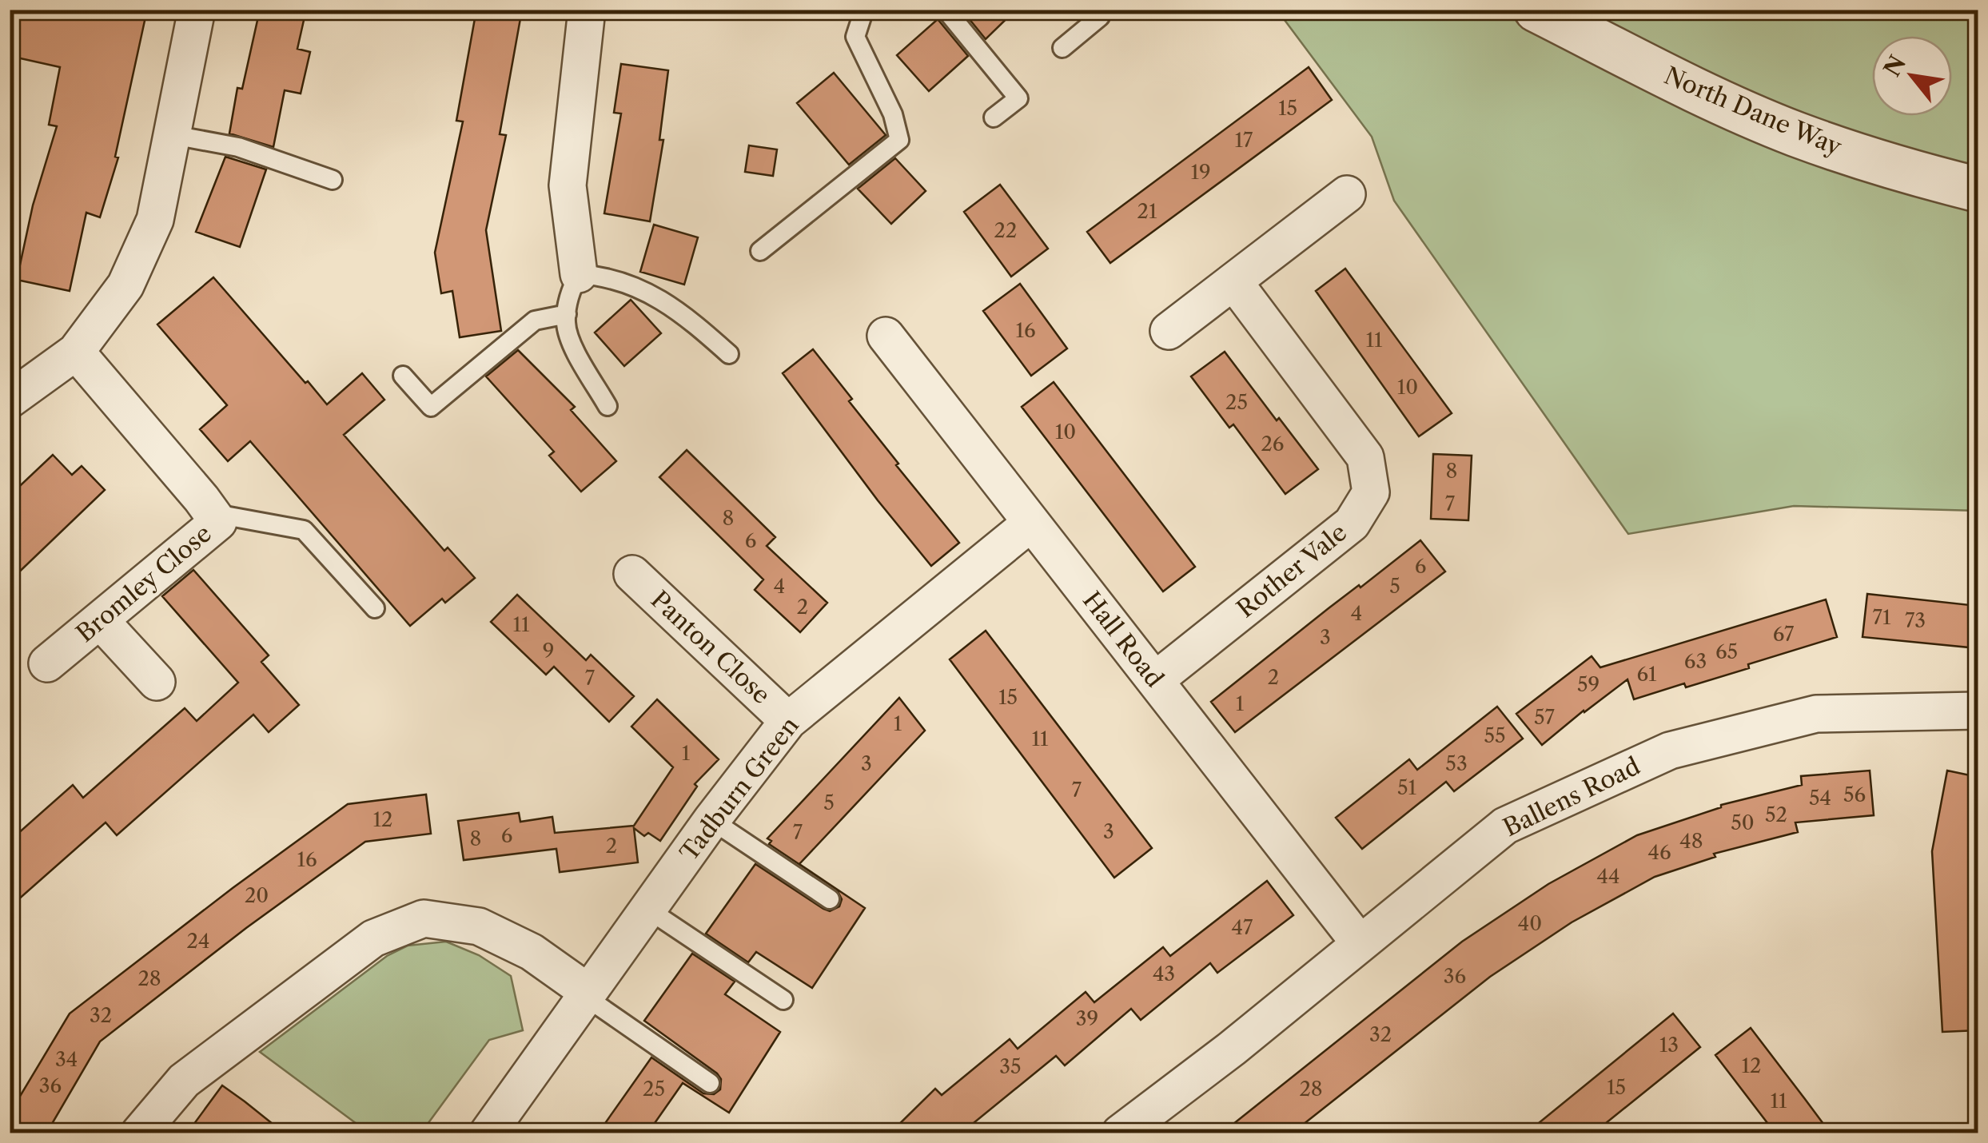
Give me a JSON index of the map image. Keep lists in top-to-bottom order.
{
  "streets": {
    "street": [
      "North Dane Way",
      "Rother Vale",
      "Bromley Close",
      "Hall Road",
      "Panton Close",
      "Tadburn Green",
      "Ballens Road"
    ]
  },
  "crossings": [
    ["Rother Vale", "Hall Road"],
    ["Hall Road", "Tadburn Green"],
    ["Hall Road", "Ballens Road"],
    ["Panton Close", "Tadburn Green"]
  ],
  "house_numbers": [
    "15",
    "17",
    "19",
    "21",
    "22",
    "16",
    "11",
    "10",
    "25",
    "10",
    "26",
    "8",
    "7",
    "8",
    "6",
    "6",
    "4",
    "5",
    "2",
    "4",
    "71",
    "73",
    "11",
    "67",
    "3",
    "9",
    "65",
    "63",
    "61",
    "2",
    "7",
    "59",
    "15",
    "1",
    "57",
    "1",
    "55",
    "11",
    "1",
    "3",
    "53",
    "51",
    "7",
    "56",
    "54",
    "5",
    "52",
    "12",
    "50",
    "3",
    "7",
    "6",
    "8",
    "48",
    "2",
    "46",
    "16",
    "44",
    "20",
    "40",
    "47",
    "24",
    "43",
    "36",
    "28",
    "32",
    "39",
    "32",
    "13",
    "34",
    "12",
    "35",
    "36",
    "15",
    "25",
    "28",
    "11"
  ],
  "north": "top left"
}
